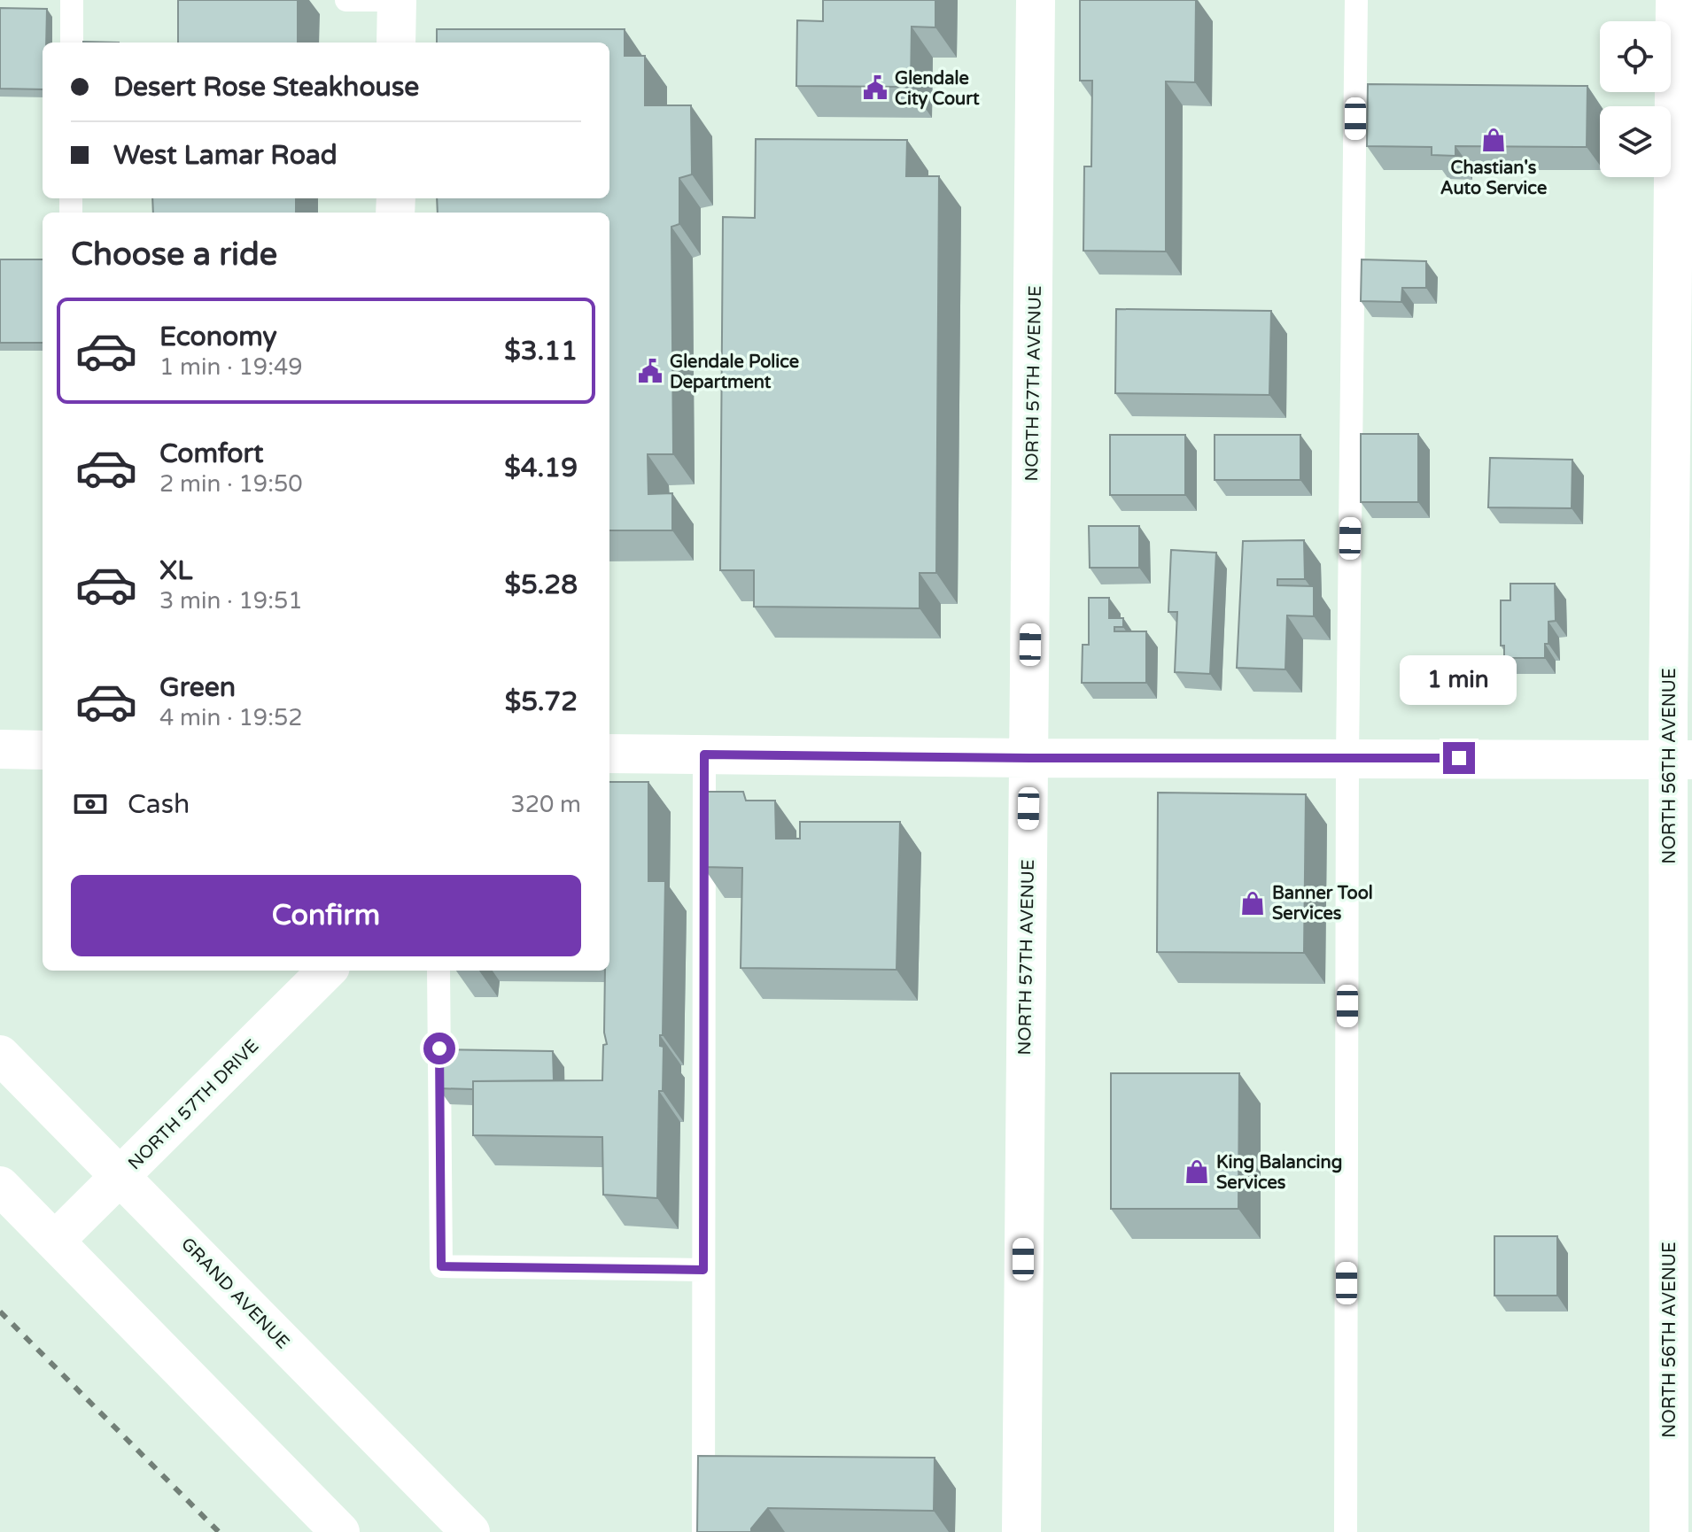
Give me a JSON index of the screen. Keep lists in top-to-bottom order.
{
  "streets": {
    "main road": [
      "NORTH 57TH AVENUE",
      "NORTH 56TH AVENUE",
      "NORTH 57TH DRIVE",
      "GRAND AVENUE"
    ]
  },
  "crossings": [
    ["NORTH 57TH DRIVE", "GRAND AVENUE"]
  ],
  "places": {
    "public building": ["Glendale City Court", "Glendale Police Department"],
    "shop": ["Chastian's Auto Service", "Banner Tool Services", "King Balancing Services"]
  },
  "page": {
    "banner": ["Desert Rose Steakhouse", "West Lamar Road"],
    "heading": "Choose a ride",
    "list": [
      {
        "name": "Economy",
        "note": "1 min · 19:49",
        "value": "$3.11"
      },
      {
        "name": "Comfort",
        "note": "2 min · 19:50",
        "value": "$4.19"
      },
      {
        "name": "XL",
        "note": "3 min · 19:51",
        "value": "$5.28"
      },
      {
        "name": "Green",
        "note": "4 min · 19:52",
        "value": "$5.72"
      }
    ],
    "bubble": "1 min",
    "pay": ["Cash", "320 m"],
    "buttons": "Confirm"
  }
}
